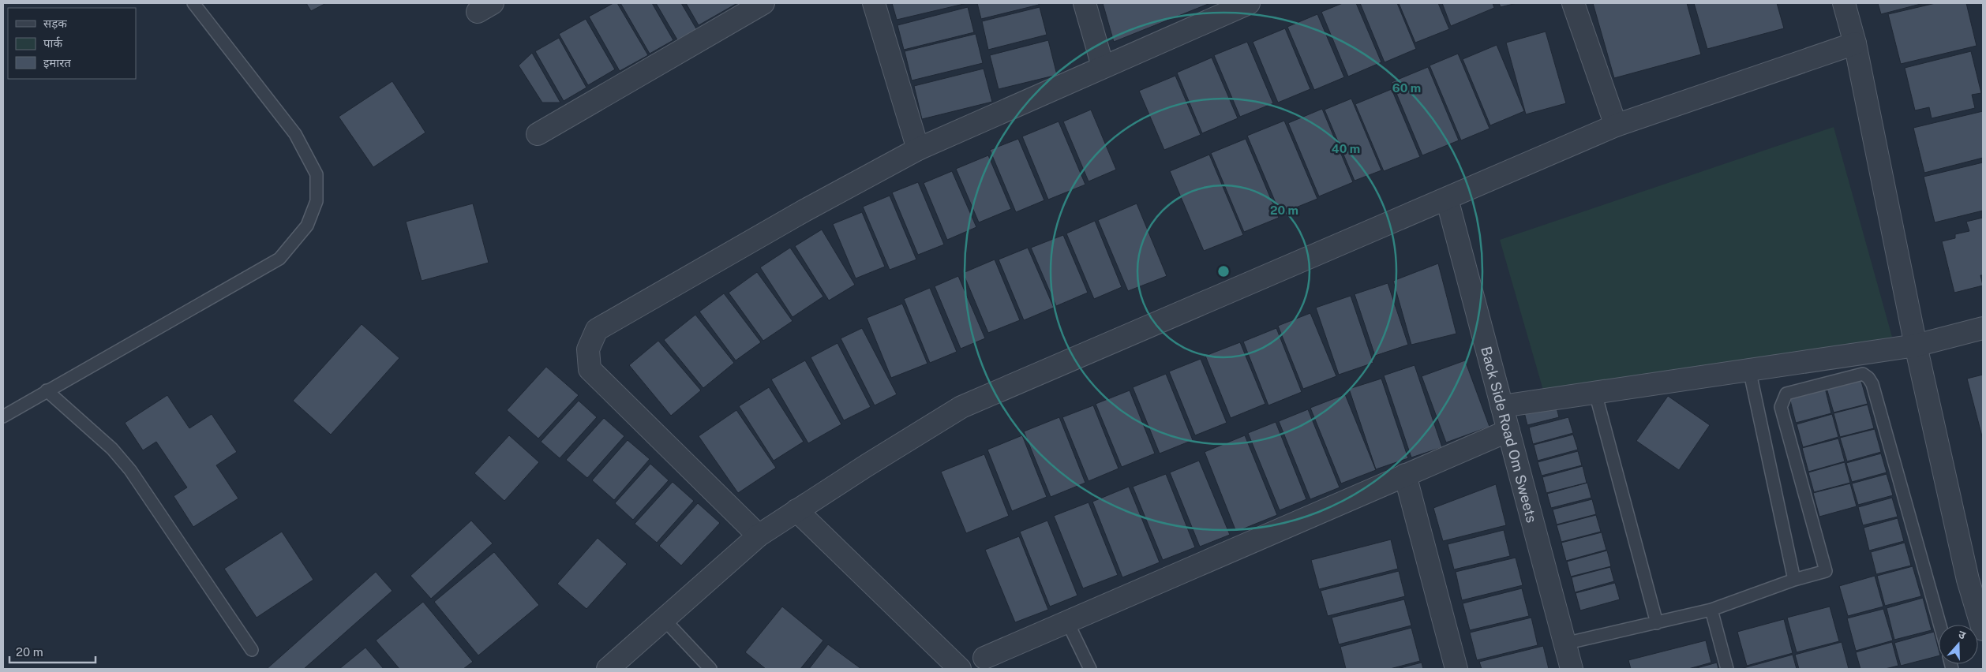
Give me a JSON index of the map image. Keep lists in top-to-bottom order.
{
  "streets": {
    "street": ["Back Side Road Om Sweets"]
  },
  "legend": ["सड़क", "पार्क", "इमारत"],
  "scale_bar": "20 m",
  "north": "top",
  "rings": ["60 m", "40 m", "20 m"]
}
